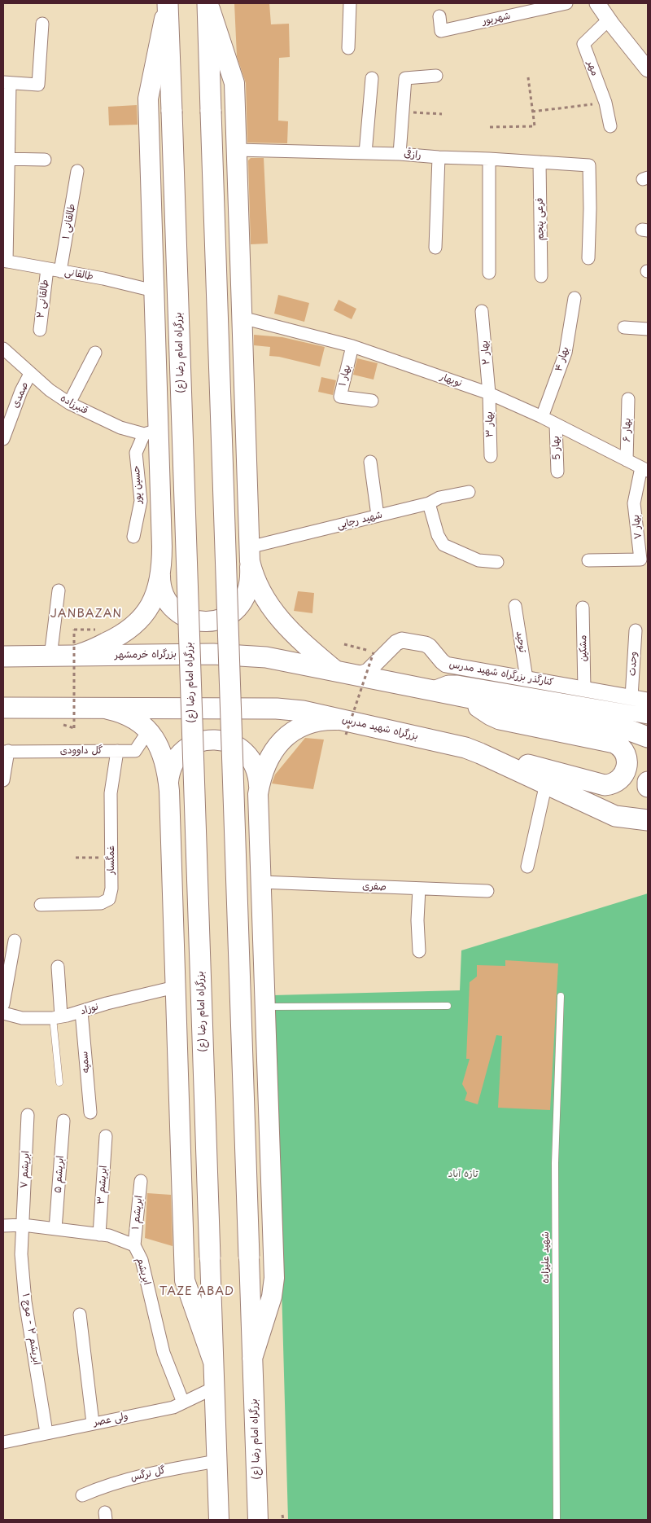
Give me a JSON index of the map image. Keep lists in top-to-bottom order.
{
  "streets": {
    "highway": ["بزرگراه امام رضا (ع)", "بزرگراه خرمشهر", "بزرگراه شهید مدرس"],
    "street": [
      "شهریور",
      "مهر",
      "رازقی",
      "فرعی پنجم",
      "طالقانی ۱",
      "طالقانی",
      "طالقانی ۲",
      "بهار ۲",
      "بهار ۴",
      "بهار ۱",
      "نوبهار",
      "صمدی",
      "قنبرزاده",
      "بهار ۳",
      "بهار ۶",
      "بهار 5",
      "حسین پور",
      "شهید رجایی",
      "بهار ۷",
      "توحید",
      "مشکین",
      "وحدت",
      "کنارگذر بزرگراه شهید مدرس",
      "گل داوودی",
      "غمگسار",
      "صفری",
      "نوزاد",
      "سمیه",
      "ابریشم ۷",
      "ابریشم ۵",
      "ابریشم ۳",
      "ابریشم ۱",
      "ابریشم",
      "ابریشم ۲ - موج ۱",
      "ولی عصر",
      "گل نرگس"
    ],
    "lane": ["شهید علیزاده"]
  },
  "crossings": [
    ["رازقی", "فرعی پنجم"],
    ["رازقی", "بزرگراه امام رضا (ع)"],
    ["طالقانی ۱", "طالقانی"],
    ["طالقانی", "طالقانی ۲"],
    ["طالقانی", "بزرگراه امام رضا (ع)"],
    ["بزرگراه امام رضا (ع)", "نوبهار"],
    ["بزرگراه امام رضا (ع)", "قنبرزاده"],
    ["بزرگراه امام رضا (ع)", "حسین پور"],
    ["بزرگراه امام رضا (ع)", "شهید رجایی"],
    ["بزرگراه امام رضا (ع)", "بزرگراه خرمشهر"],
    ["بزرگراه امام رضا (ع)", "کنارگذر بزرگراه شهید مدرس"],
    ["بزرگراه امام رضا (ع)", "صفری"],
    ["بزرگراه امام رضا (ع)", "نوزاد"],
    ["بزرگراه امام رضا (ع)", "ولی عصر"],
    ["بزرگراه امام رضا (ع)", "گل نرگس"],
    ["بهار ۲", "نوبهار"],
    ["بهار ۲", "بهار ۳"],
    ["بهار ۴", "نوبهار"],
    ["بهار ۱", "نوبهار"],
    ["نوبهار", "بهار ۳"],
    ["نوبهار", "بهار ۶"],
    ["نوبهار", "بهار 5"],
    ["نوبهار", "بهار ۷"],
    ["صمدی", "قنبرزاده"],
    ["قنبرزاده", "حسین پور"],
    ["توحید", "کنارگذر بزرگراه شهید مدرس"],
    ["مشکین", "کنارگذر بزرگراه شهید مدرس"],
    ["بزرگراه خرمشهر", "کنارگذر بزرگراه شهید مدرس"],
    ["وحدت", "کنارگذر بزرگراه شهید مدرس"],
    ["گل داوودی", "غمگسار"],
    ["نوزاد", "سمیه"],
    ["ابریشم ۷", "ابریشم"],
    ["ابریشم ۷", "ابریشم ۲ - موج ۱"],
    ["ابریشم ۵", "ابریشم"],
    ["ابریشم ۳", "ابریشم"],
    ["ابریشم ۱", "ابریشم"],
    ["ابریشم", "ابریشم ۲ - موج ۱"],
    ["ابریشم", "ولی عصر"],
    ["ابریشم ۲ - موج ۱", "ولی عصر"]
  ],
  "districts": ["JANBAZAN", "TAZE ABAD"],
  "parks": ["تازه آباد"]
}
